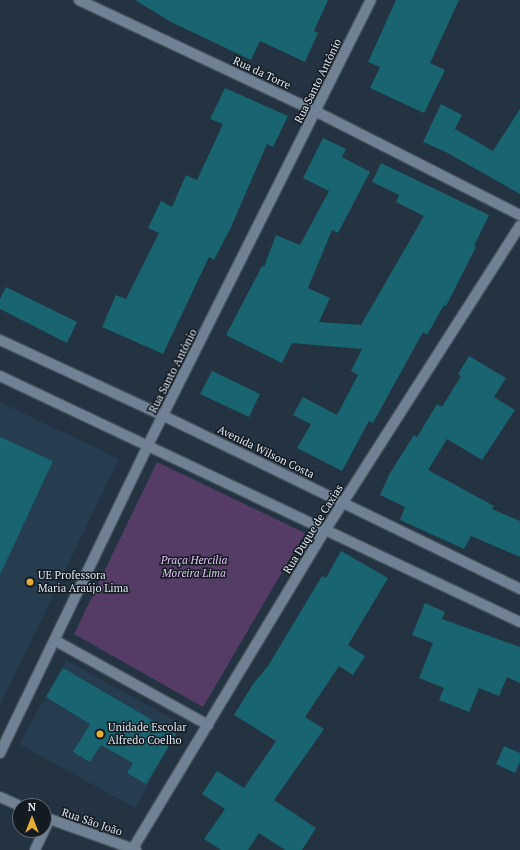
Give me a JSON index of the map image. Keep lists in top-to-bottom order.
{
  "streets": {
    "street": [
      "Rua da Torre",
      "Rua Santo Antônio",
      "Avenida Wilson Costa",
      "Rua Duque de Caxias",
      "Rua São João"
    ]
  },
  "crossings": [
    ["Rua da Torre", "Rua Santo Antônio"],
    ["Rua Santo Antônio", "Avenida Wilson Costa"],
    ["Avenida Wilson Costa", "Rua Duque de Caxias"],
    ["Rua Duque de Caxias", "Rua São João"]
  ],
  "parks": ["Praça Hercilia Moreira Lima"],
  "places": ["UE Professora Maria Araújo Lima", "Unidade Escolar Alfredo Coelho"],
  "north": "top"
}
